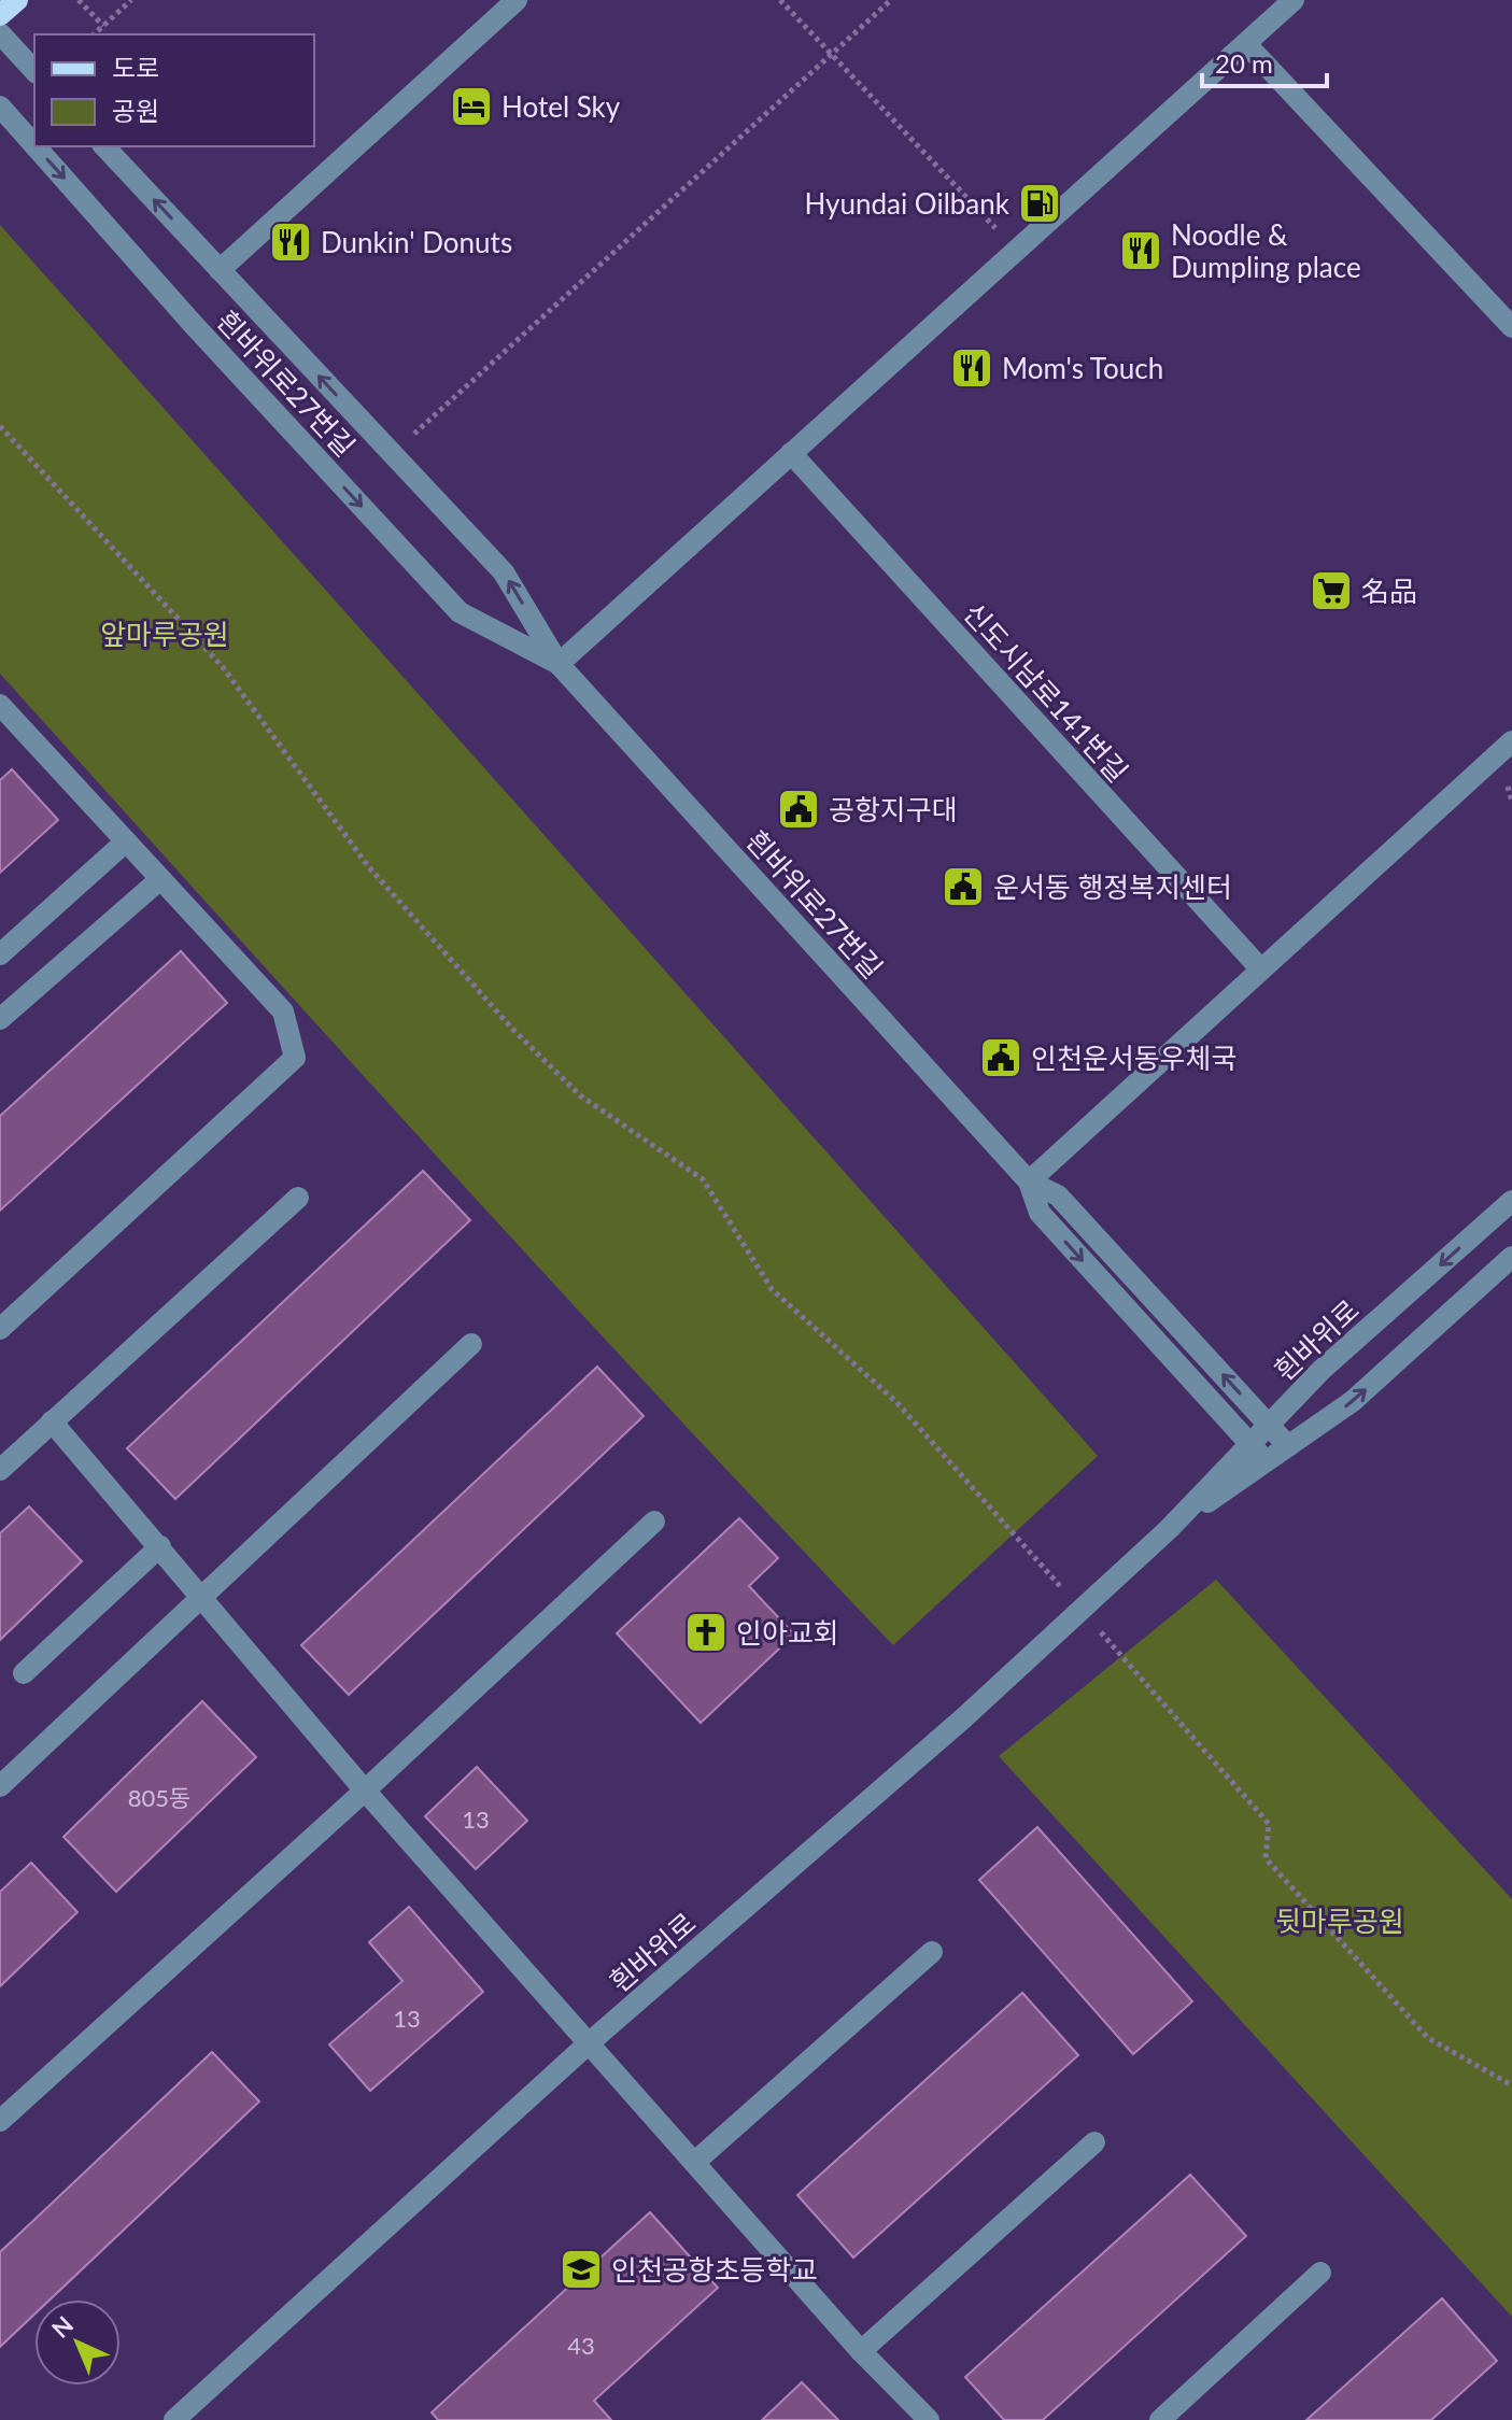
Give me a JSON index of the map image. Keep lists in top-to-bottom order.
{
  "streets": {
    "street": ["흰바위로27번길", "신도시남로141번길", "흰바위로"]
  },
  "crossings": [
    ["흰바위로27번길", "흰바위로"]
  ],
  "parks": ["앞마루공원", "뒷마루공원"],
  "places": {
    "hotel": ["Hotel Sky"],
    "fuel station": ["Hyundai Oilbank"],
    "restaurant": ["Dunkin' Donuts", "Noodle & Dumpling place", "Mom's Touch"],
    "supermarket": ["名品"],
    "public building": ["공항지구대", "운서동 행정복지센터", "인천운서동우체국"],
    "church": ["인아교회"],
    "school or university": ["인천공항초등학교"]
  },
  "house_numbers": [
    "805동",
    "13",
    "13",
    "43"
  ],
  "legend": ["도로", "공원"],
  "scale_bar": "20 m",
  "north": "top left"
}
